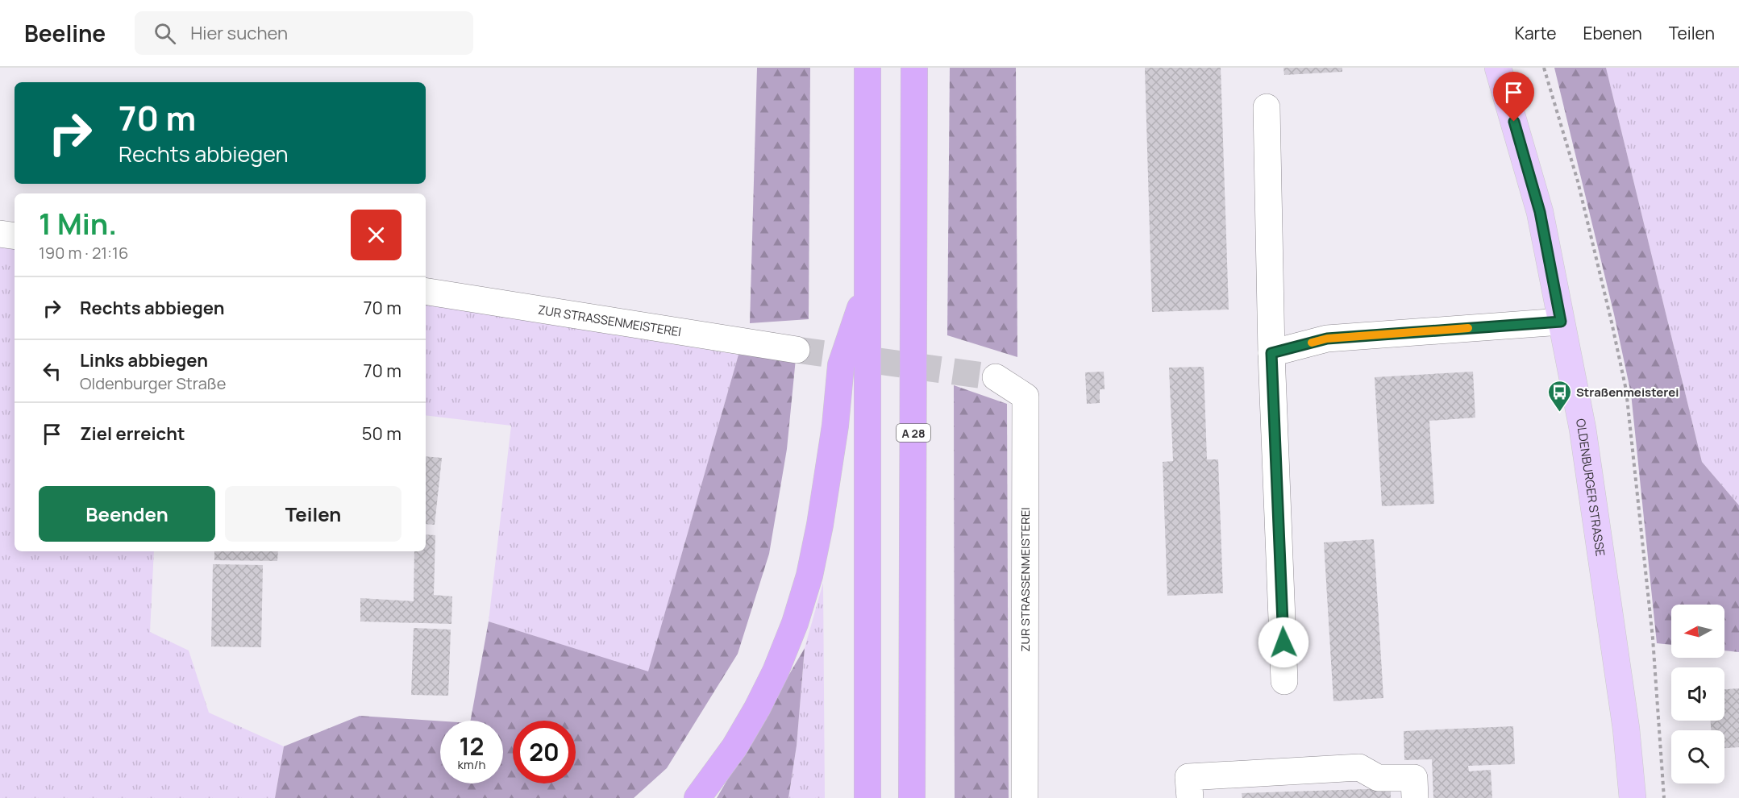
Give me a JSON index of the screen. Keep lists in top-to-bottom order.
{
  "streets": {
    "highway": ["A 28"],
    "main road": ["OLDENBURGER STRASSE"],
    "street": ["ZUR STRASSENMEISTEREI"]
  },
  "places": {
    "bus stop": ["Straßenmeisterei"]
  },
  "north": "left",
  "page": {
    "header": "Beeline",
    "search": "Hier suchen",
    "nav": ["Karte", "Ebenen", "Teilen"],
    "turn": ["70 m", "Rechts abbiegen"],
    "heading": ["1 Min.", "190 m · 21:16"],
    "list": [
      {
        "name": "Rechts abbiegen",
        "value": "70 m"
      },
      {
        "name": "Links abbiegen",
        "note": "Oldenburger Straße",
        "value": "70 m"
      },
      {
        "name": "Ziel erreicht",
        "value": "50 m"
      }
    ],
    "buttons": ["Beenden", "Teilen"],
    "speed": "12 km/h",
    "limit": "20"
  }
}
